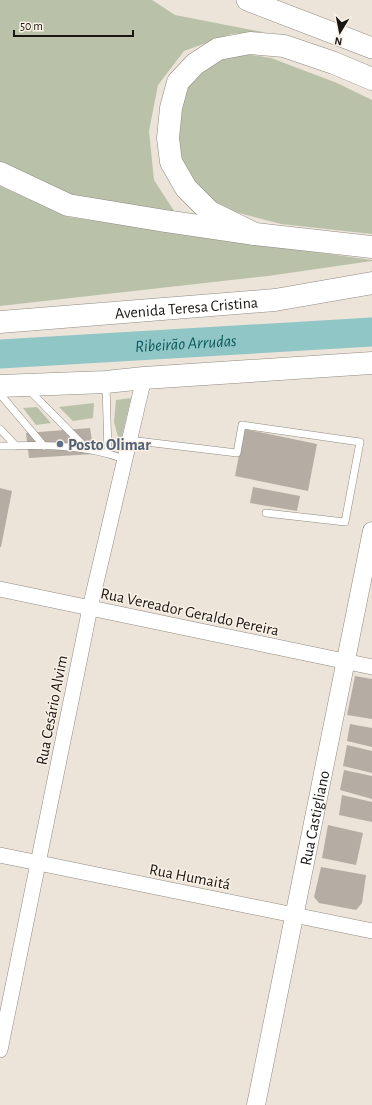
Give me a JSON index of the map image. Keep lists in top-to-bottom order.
{
  "streets": {
    "highway": ["Avenida Teresa Cristina"],
    "street": [
      "Rua Vereador Geraldo Pereira",
      "Rua Cesário Alvim",
      "Rua Castigliano",
      "Rua Humaitá"
    ]
  },
  "crossings": [
    ["Rua Vereador Geraldo Pereira", "Rua Cesário Alvim"],
    ["Rua Vereador Geraldo Pereira", "Rua Castigliano"],
    ["Rua Cesário Alvim", "Rua Humaitá"],
    ["Rua Castigliano", "Rua Humaitá"]
  ],
  "water": ["Ribeirão Arrudas"],
  "places": ["Posto Olimar"],
  "scale_bar": "50 m",
  "north": "bottom"
}
